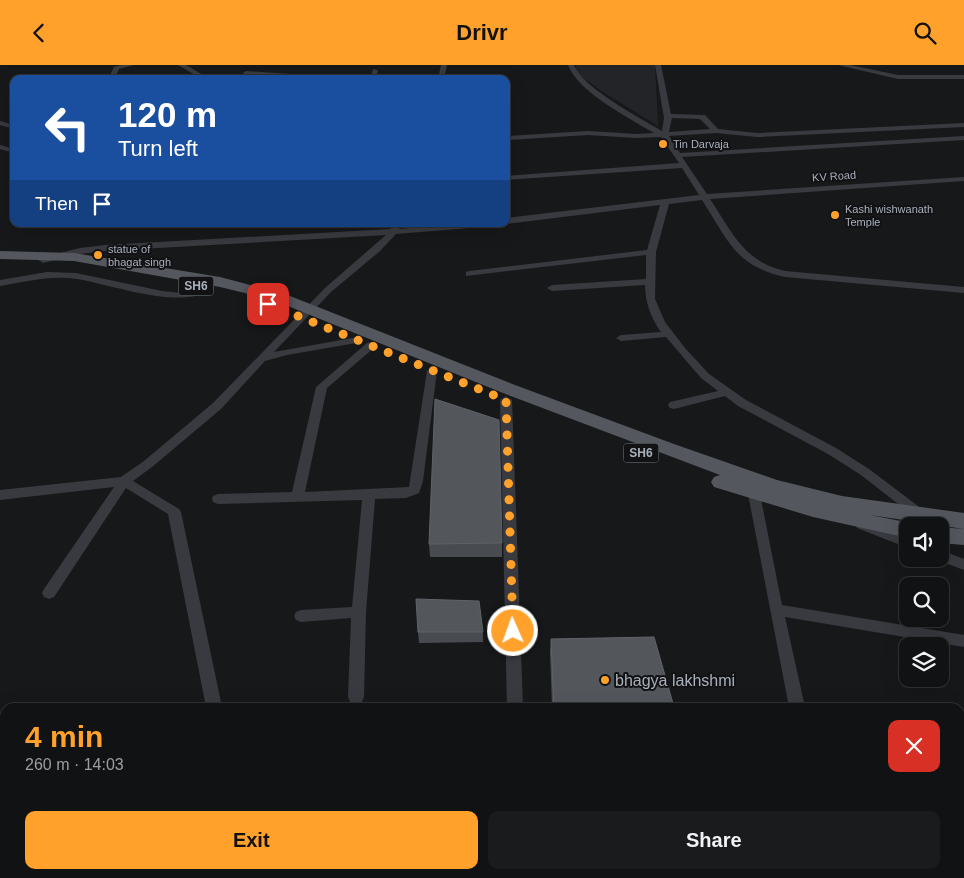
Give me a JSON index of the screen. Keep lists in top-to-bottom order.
{
  "streets": {
    "main road": ["SH6"],
    "street": ["KV Road"]
  },
  "places": [
    "Tin Darvaja",
    "Kashi wishwanath Temple",
    "statue of bhagat singh",
    "bhagya lakhshmi"
  ],
  "page": {
    "header": "Drivr",
    "turn": ["120 m", "Turn left"],
    "then": "Then",
    "heading": ["4 min", "260 m · 14:03"],
    "buttons": ["Exit", "Share"]
  }
}
